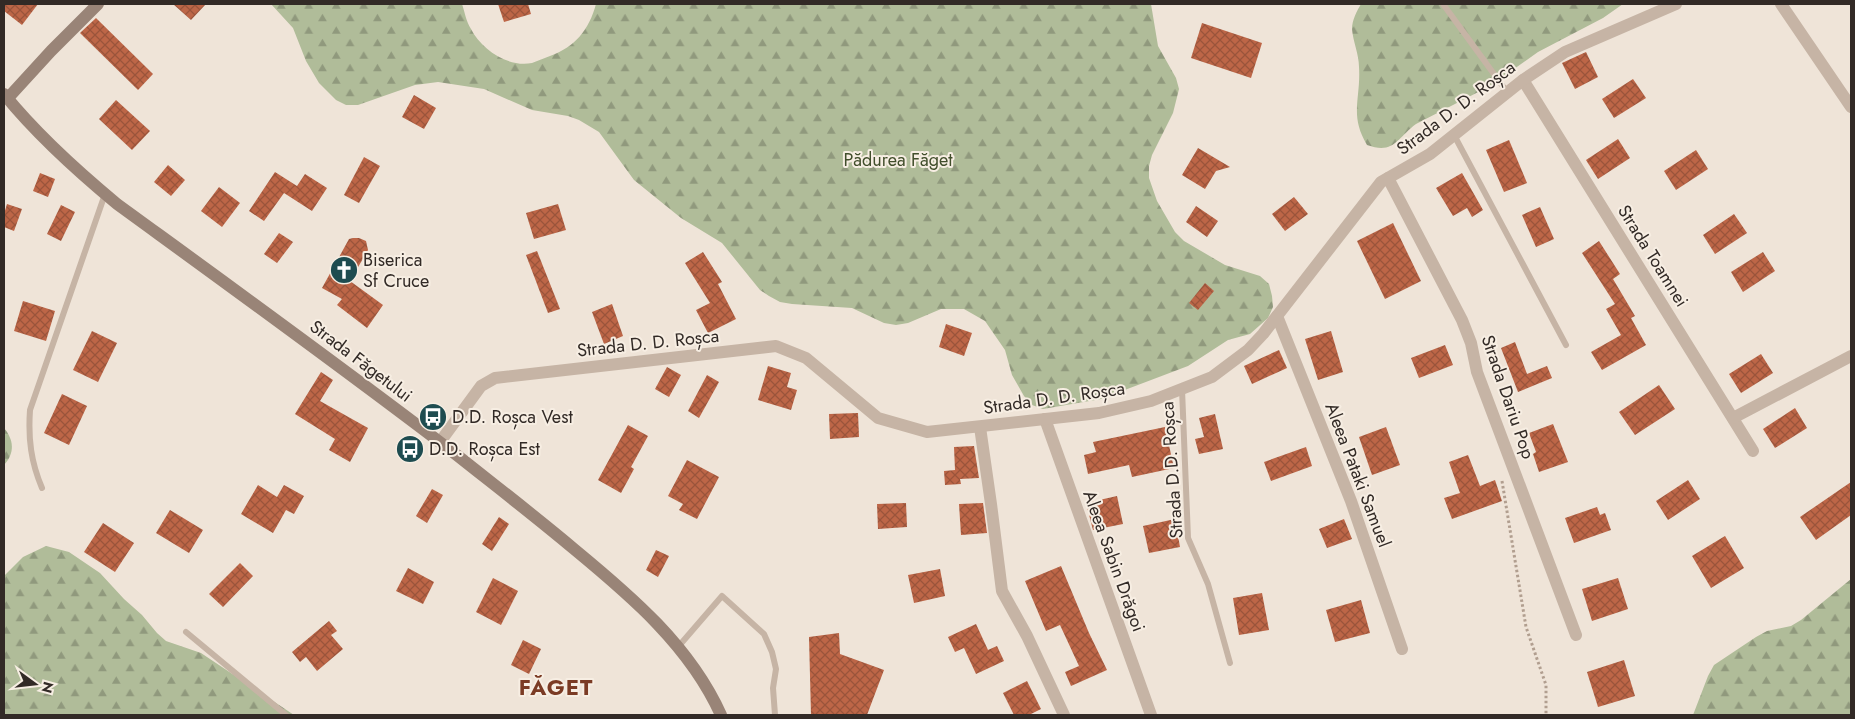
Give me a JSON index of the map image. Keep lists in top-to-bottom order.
{
  "streets": {
    "main road": ["Strada Făgetului"],
    "street": [
      "Strada D. D. Roșca",
      "Strada Toamnei",
      "Strada Dariu Pop",
      "Aleea Pataki Samuel",
      "Aleea Sabin Drăgoi"
    ],
    "lane": ["Strada D.D. Roșca"]
  },
  "crossings": [
    ["Strada D. D. Roșca", "Strada Toamnei"],
    ["Strada D. D. Roșca", "Strada Făgetului"],
    ["Strada D. D. Roșca", "Strada Dariu Pop"],
    ["Strada D. D. Roșca", "Strada D.D. Roșca"],
    ["Strada D. D. Roșca", "Aleea Pataki Samuel"],
    ["Strada D. D. Roșca", "Aleea Sabin Drăgoi"]
  ],
  "districts": ["FĂGET"],
  "parks": ["Pădurea Făget"],
  "places": {
    "church": ["Biserica Sf Cruce"],
    "bus stop": ["D.D. Roșca Vest", "D.D. Roșca Est"]
  },
  "north": "right"
}
